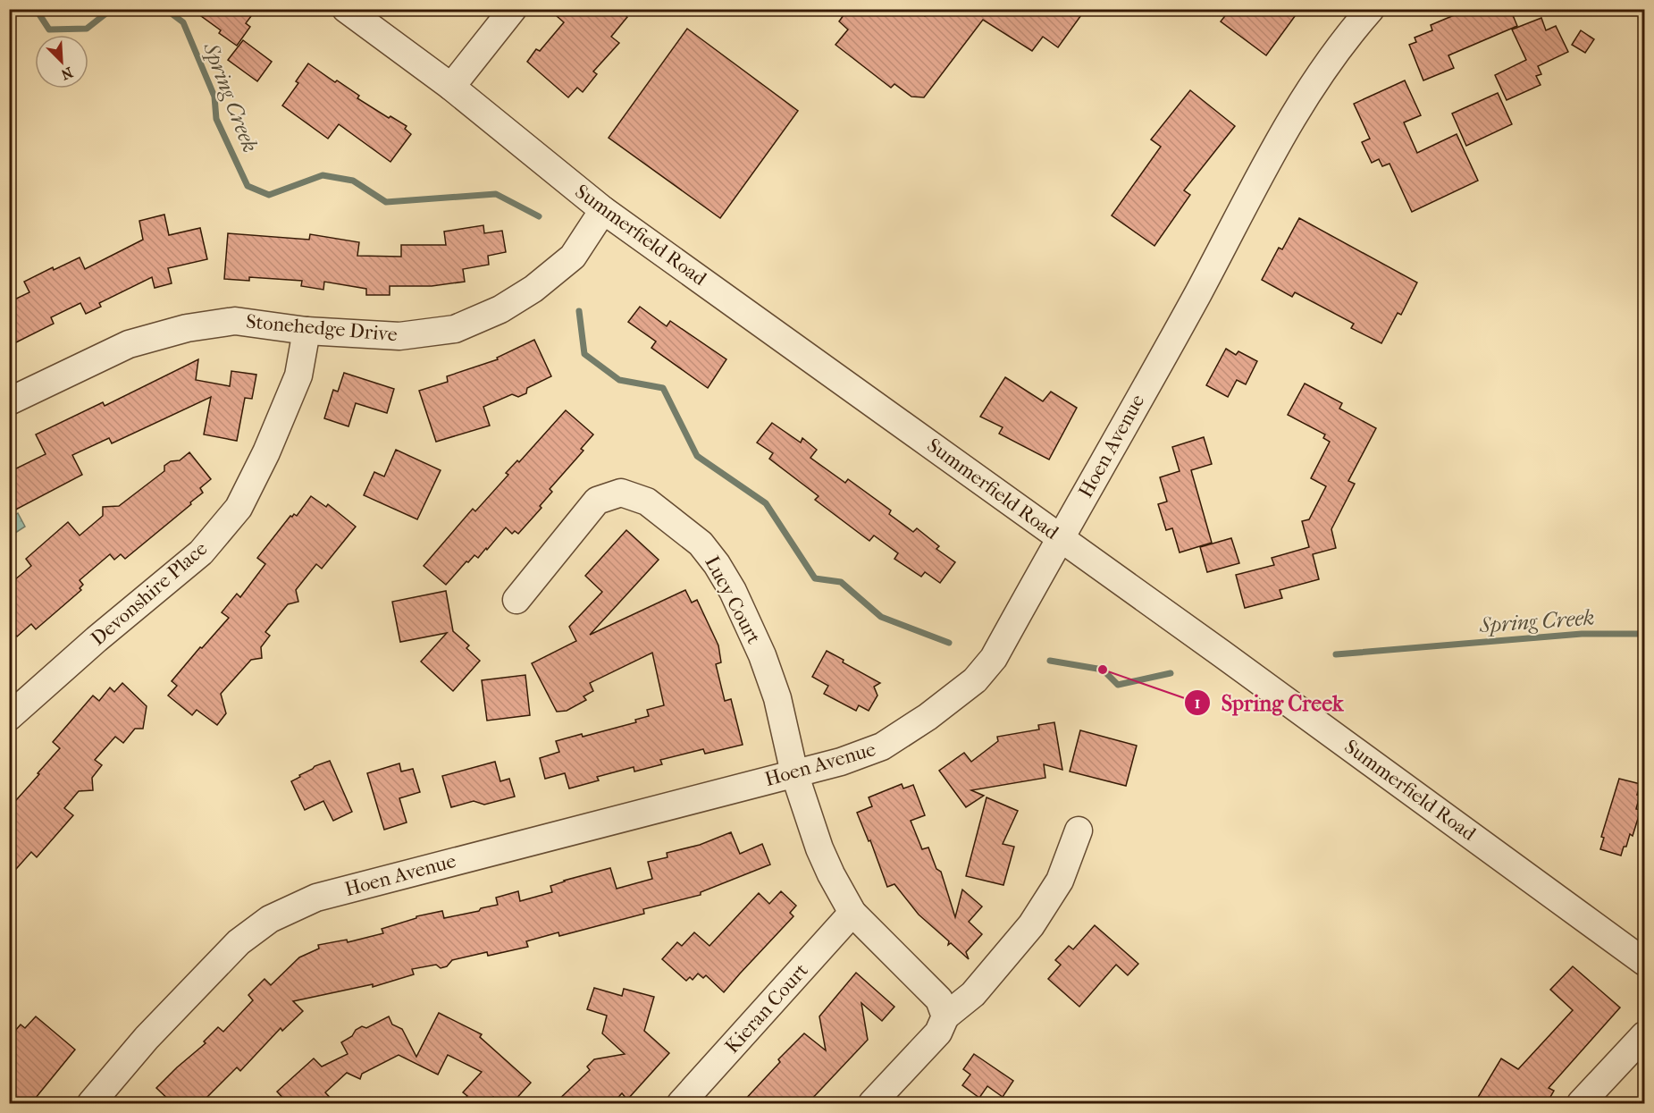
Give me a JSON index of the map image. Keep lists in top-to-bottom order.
{
  "streets": {
    "street": [
      "Summerfield Road",
      "Stonehedge Drive",
      "Hoen Avenue",
      "Devonshire Place",
      "Lucy Court",
      "Kieran Court"
    ]
  },
  "crossings": [
    ["Summerfield Road", "Stonehedge Drive"],
    ["Summerfield Road", "Hoen Avenue"],
    ["Stonehedge Drive", "Devonshire Place"],
    ["Hoen Avenue", "Lucy Court"],
    ["Lucy Court", "Kieran Court"]
  ],
  "water": ["Spring Creek"],
  "places": ["Spring Creek"],
  "north": "bottom right"
}
